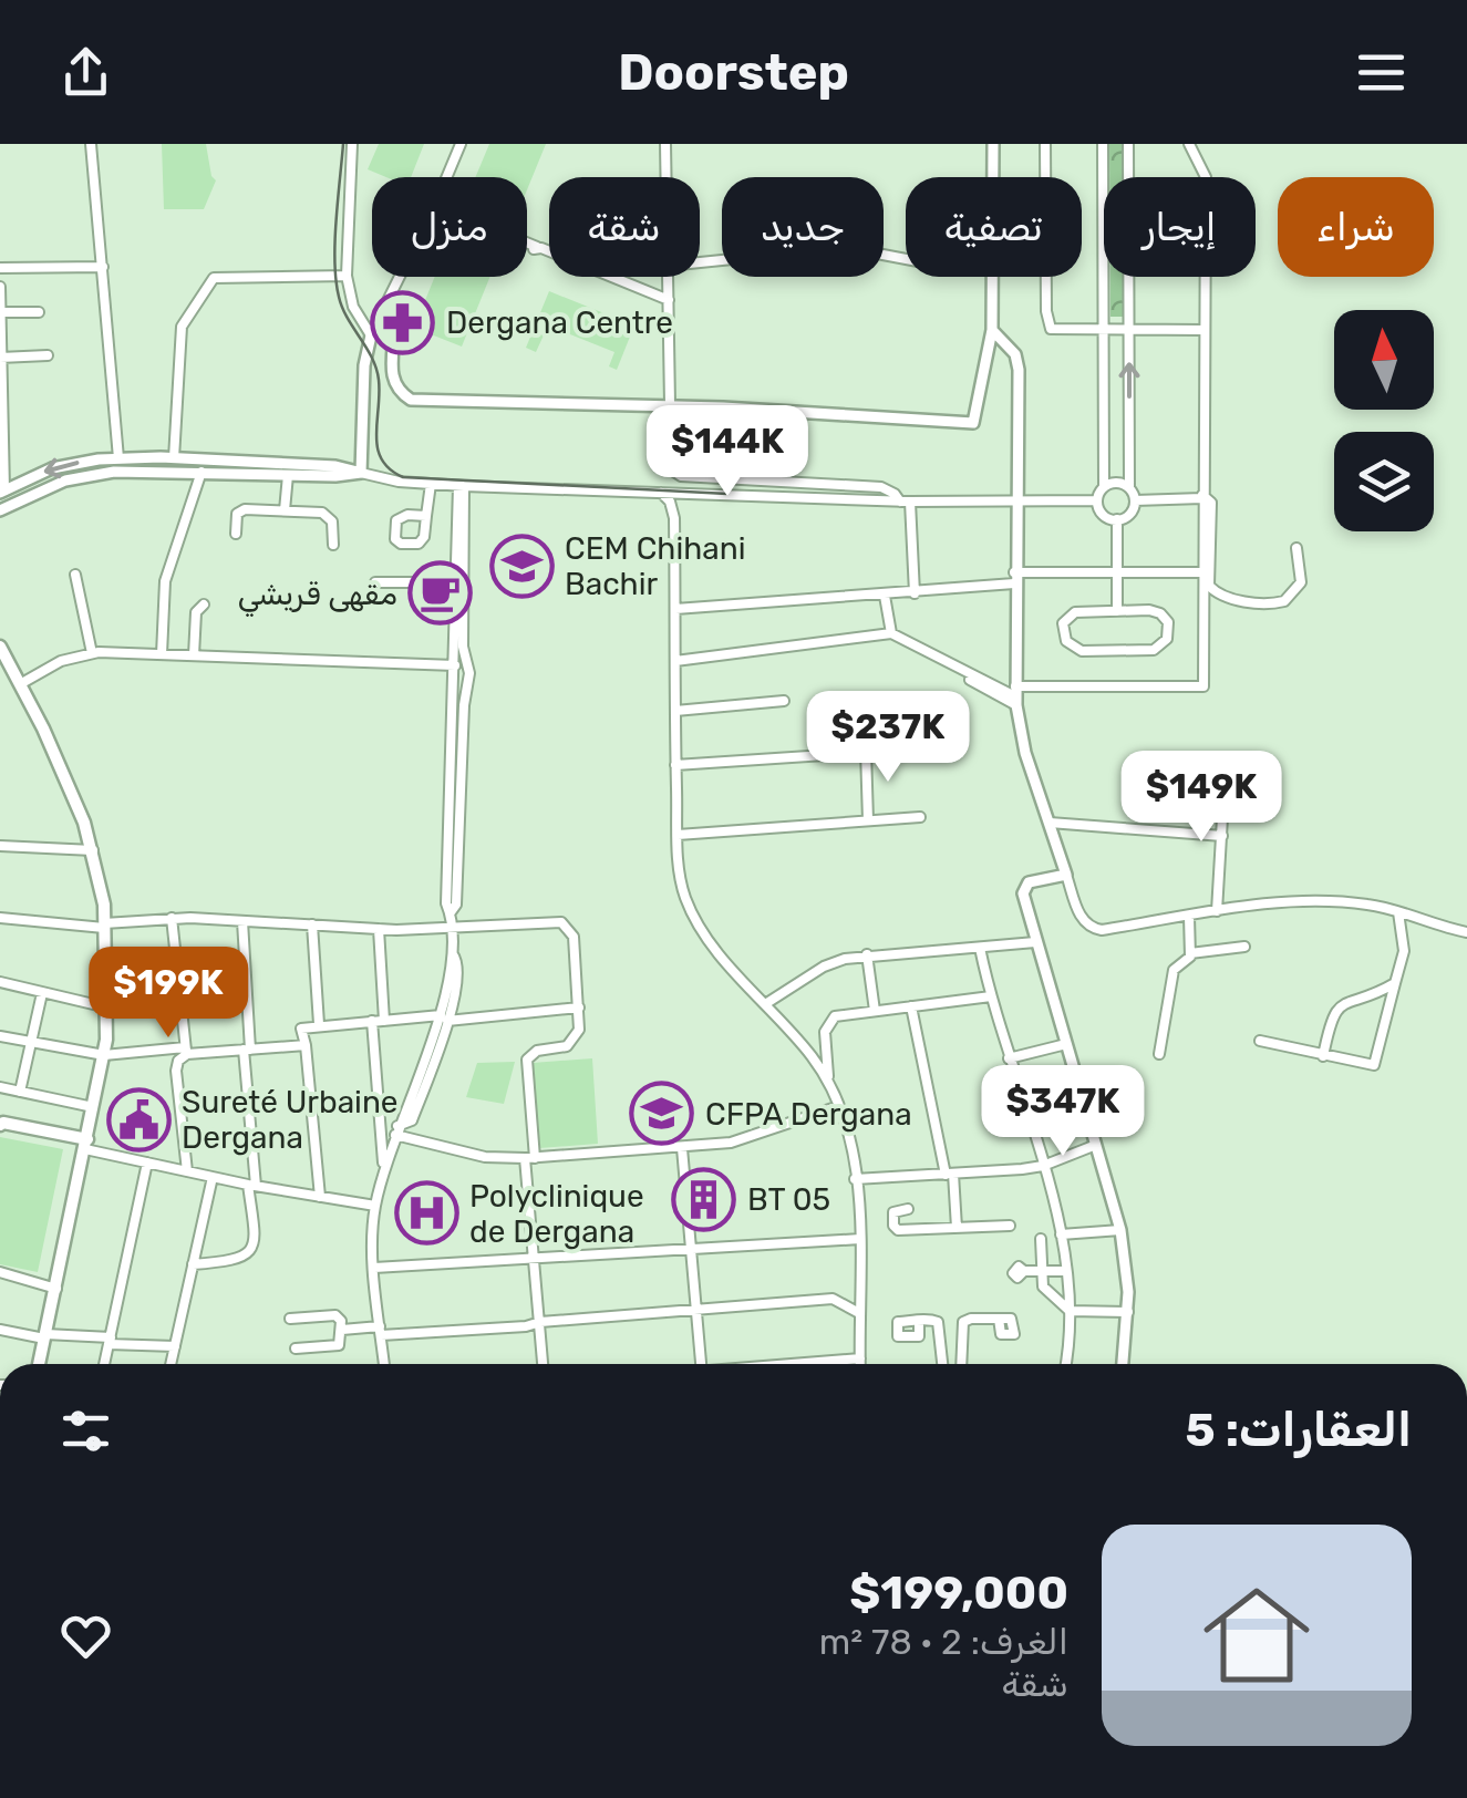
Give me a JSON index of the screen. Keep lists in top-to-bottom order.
{
  "places": {
    "pharmacy": ["Dergana Centre"],
    "school or university": ["CEM Chihani Bachir", "CFPA Dergana"],
    "cafe": ["مقهى قريشي"],
    "public building": ["Sureté Urbaine Dergana"],
    "building": ["BT 05"],
    "hospital": ["Polyclinique de Dergana"]
  },
  "north": "top",
  "page": {
    "header": "Doorstep",
    "chip": [
      "شراء",
      "إيجار",
      "تصفية",
      "جديد",
      "شقة",
      "منزل"
    ],
    "price": [
      "$144K",
      "$237K",
      "$149K",
      "$199K",
      "$347K"
    ],
    "heading": "العقارات: 5",
    "list": [
      {
        "name": "$199,000",
        "note": "الغرف: 2 · 78 m² · شقة"
      }
    ]
  }
}
